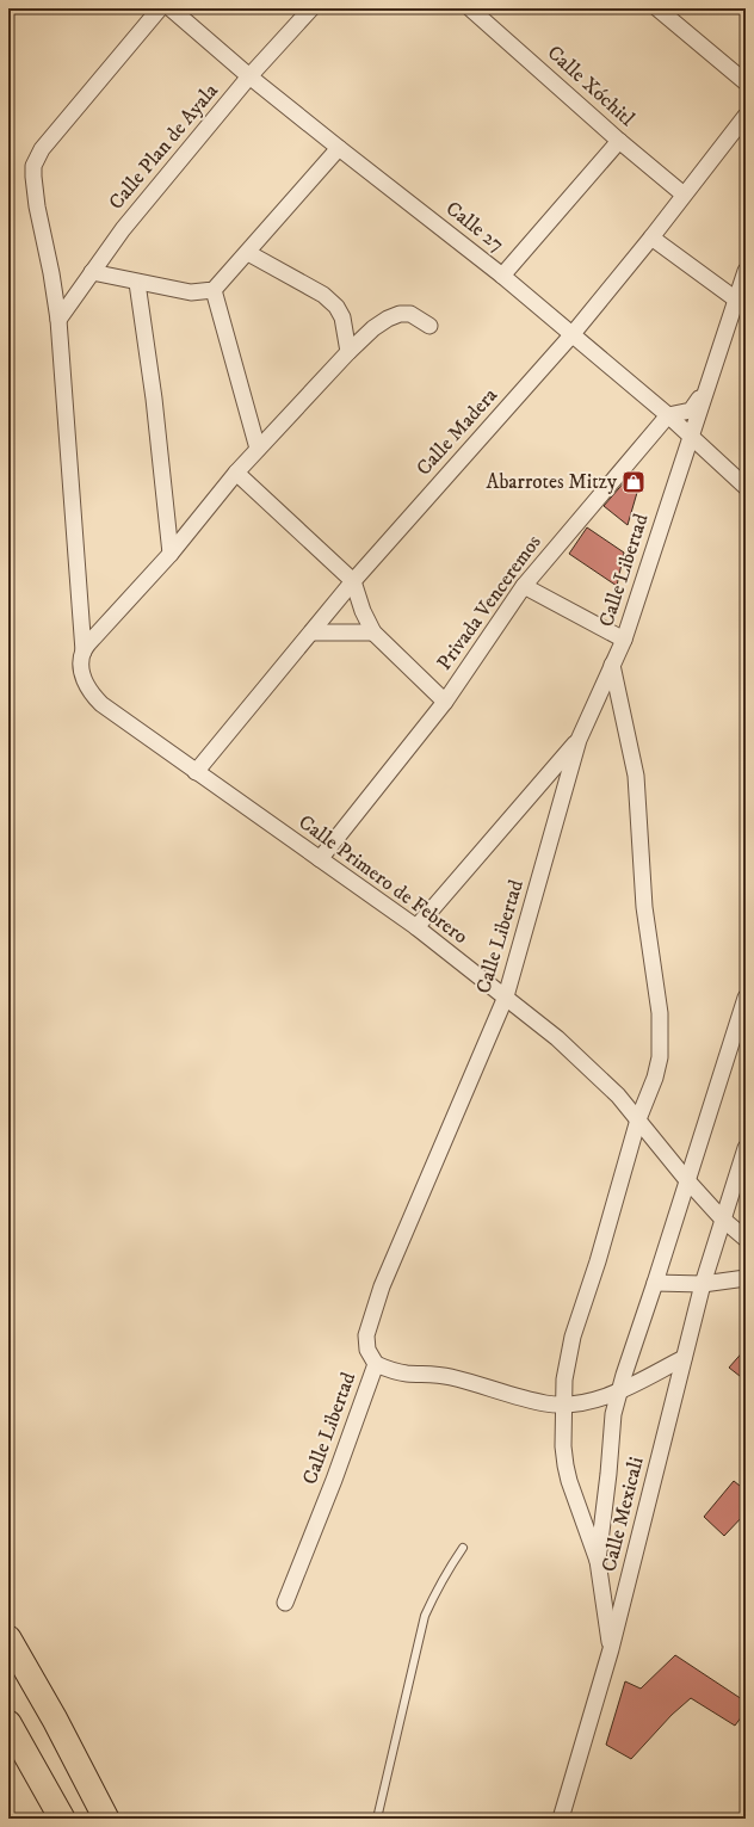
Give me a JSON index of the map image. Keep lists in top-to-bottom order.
{
  "streets": {
    "street": [
      "Calle Xóchitl",
      "Calle Plan de Ayala",
      "Calle 27",
      "Calle Madera",
      "Calle Libertad",
      "Privada Venceremos",
      "Calle Primero de Febrero",
      "Calle Mexicali"
    ]
  },
  "crossings": [
    ["Calle Xóchitl", "Calle Madera"],
    ["Calle Plan de Ayala", "Calle 27"],
    ["Calle 27", "Calle Madera"],
    ["Calle 27", "Calle Libertad"],
    ["Calle 27", "Privada Venceremos"],
    ["Calle Madera", "Calle Primero de Febrero"],
    ["Calle Libertad", "Calle Primero de Febrero"],
    ["Privada Venceremos", "Calle Primero de Febrero"],
    ["Calle Primero de Febrero", "Calle Mexicali"]
  ],
  "places": {
    "shop": ["Abarrotes Mitzy"]
  }
}
